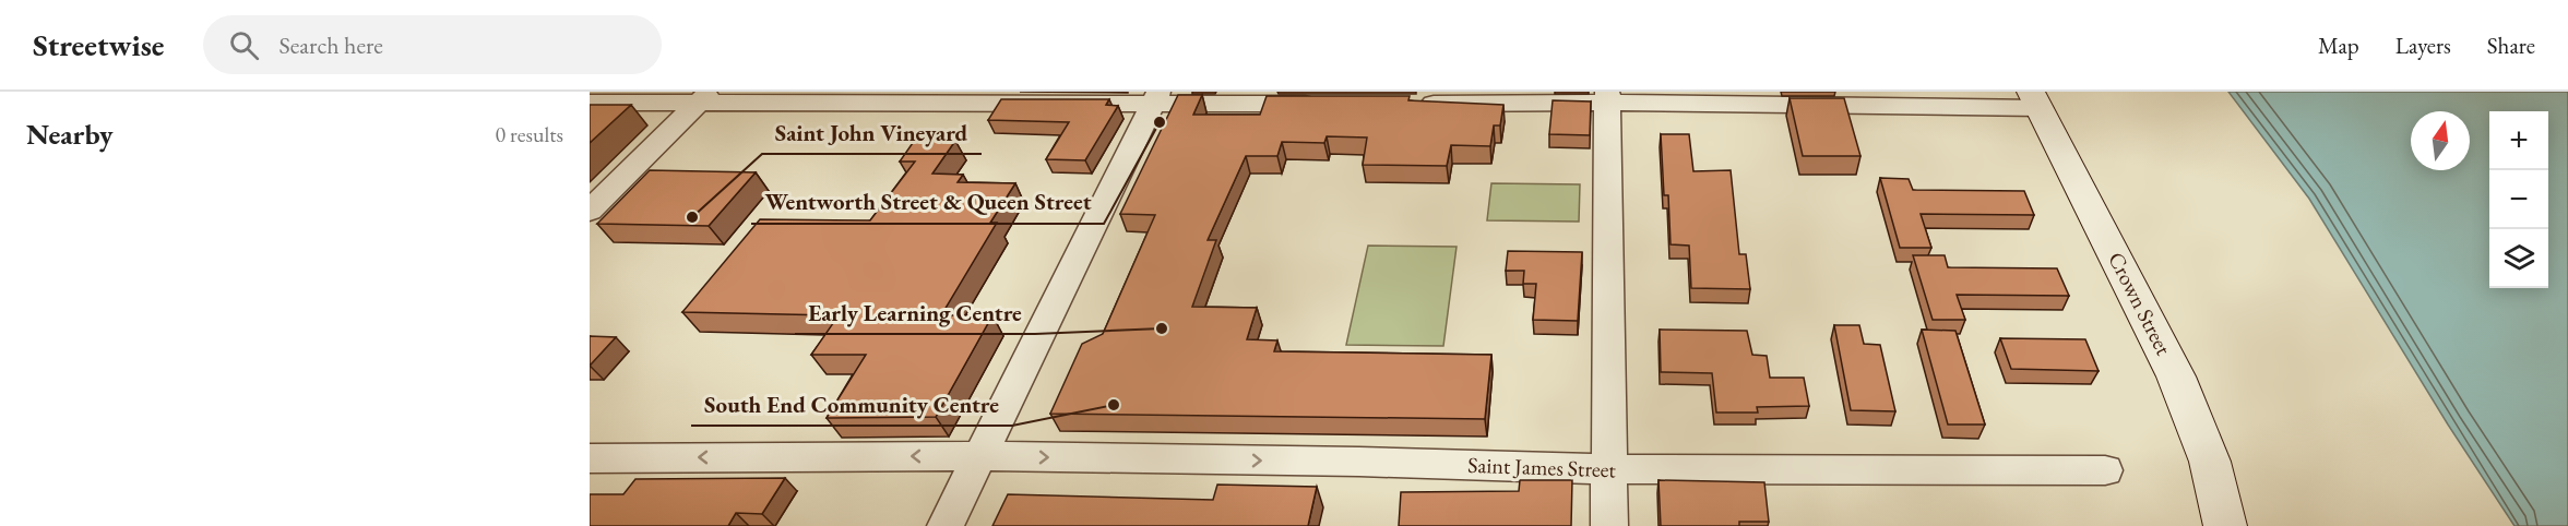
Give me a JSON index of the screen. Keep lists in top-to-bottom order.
{
  "streets": {
    "main road": ["Crown Street"],
    "street": ["Saint James Street"]
  },
  "places": [
    "Wentworth Street & Queen Street",
    "Saint John Vineyard",
    "Early Learning Centre",
    "South End Community Centre"
  ],
  "north": "top",
  "page": {
    "header": "Streetwise",
    "search": "Search here",
    "nav": ["Map", "Layers", "Share"],
    "heading": ["Nearby", "0 results"],
    "map_buttons": ["+", "−"]
  }
}
